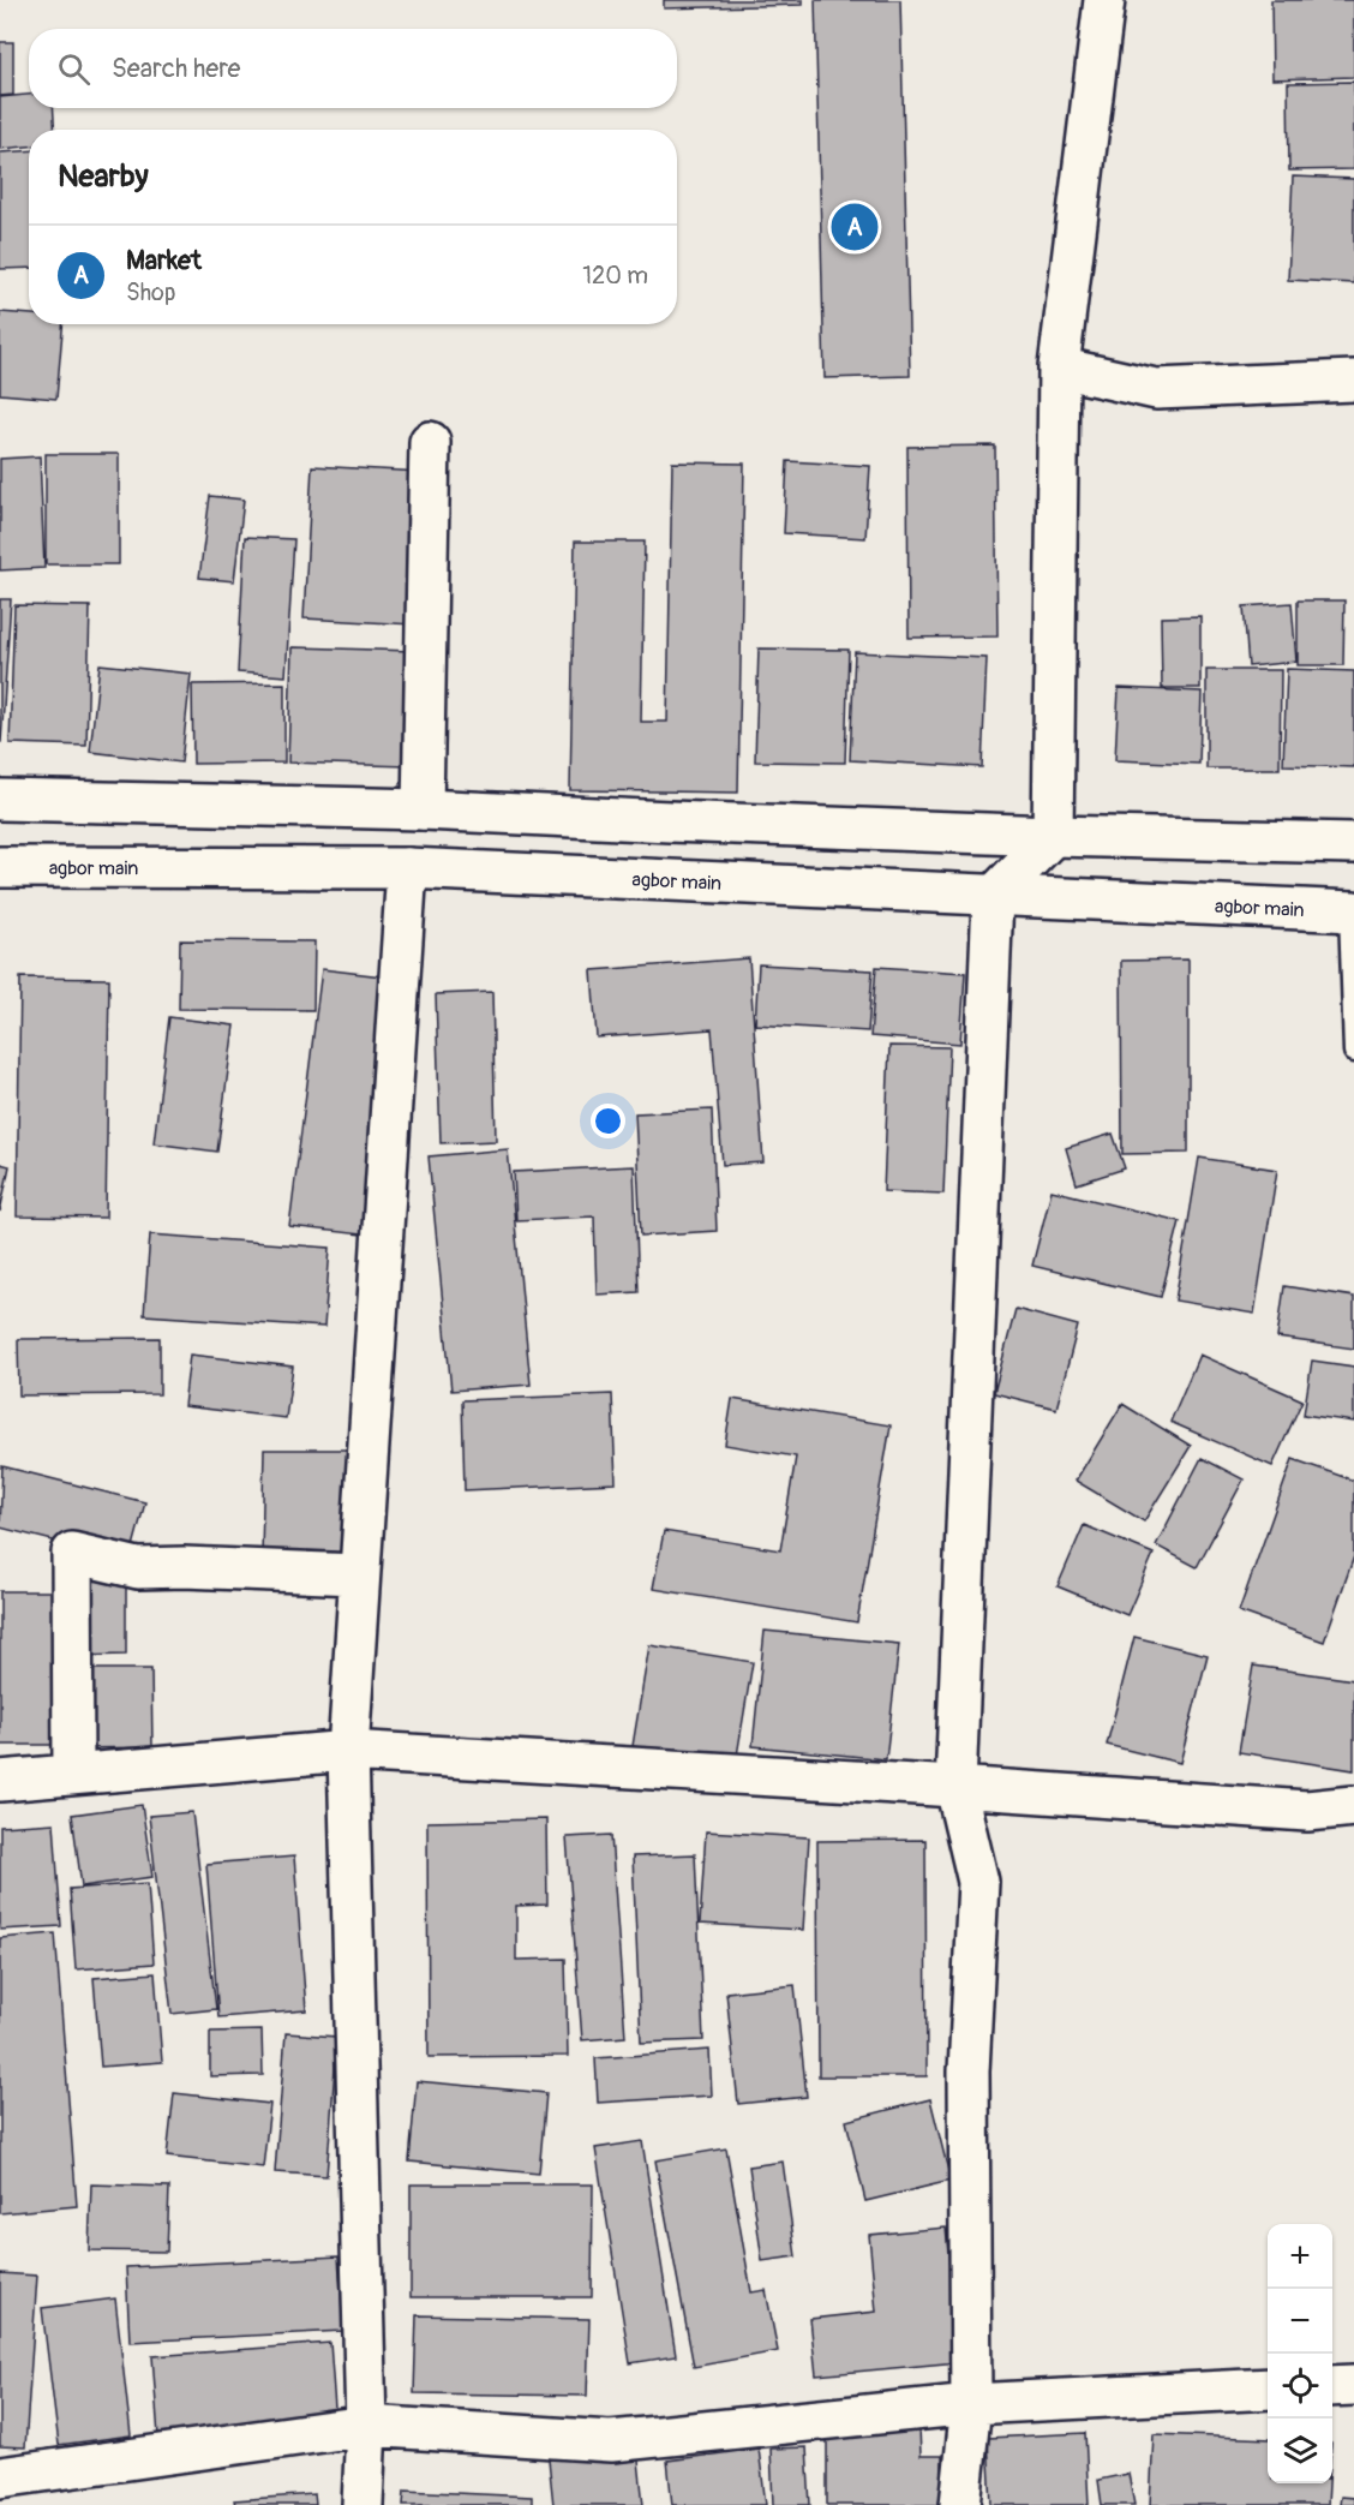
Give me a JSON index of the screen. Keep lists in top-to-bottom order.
{
  "streets": {
    "street": ["agbor main"]
  },
  "page": {
    "search": "Search here",
    "heading": "Nearby",
    "pins": "A",
    "list": [
      {
        "mark": "A",
        "name": "Market",
        "note": "Shop",
        "value": "120 m"
      }
    ],
    "map_buttons": ["+", "−"]
  }
}
